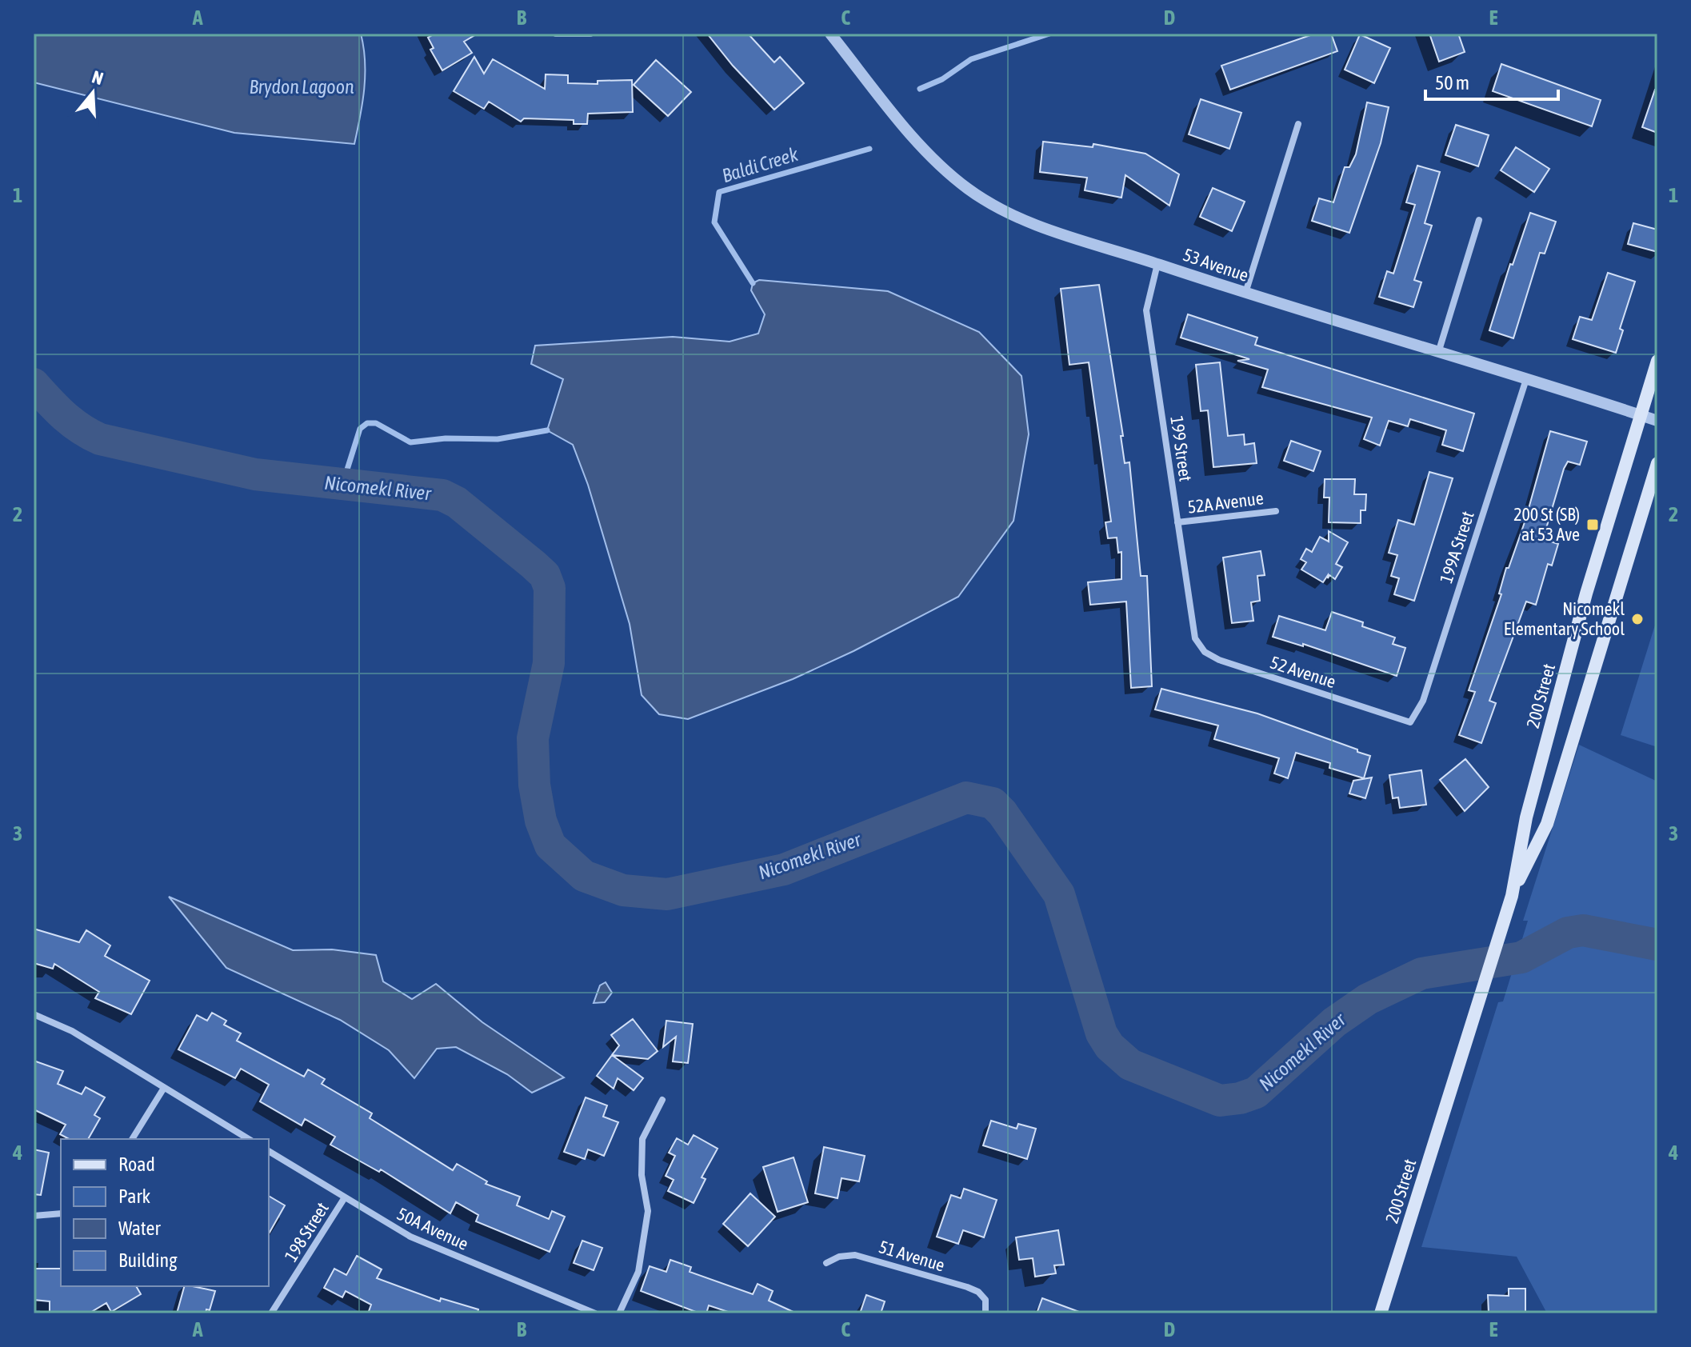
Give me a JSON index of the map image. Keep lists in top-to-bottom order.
{
  "streets": {
    "main road": ["200 Street"],
    "street": [
      "53 Avenue",
      "199 Street",
      "52A Avenue",
      "199A Street",
      "52 Avenue",
      "50A Avenue",
      "198 Street",
      "51 Avenue"
    ]
  },
  "crossings": [
    ["53 Avenue", "199 Street"],
    ["53 Avenue", "199A Street"],
    ["53 Avenue", "200 Street"],
    ["199 Street", "52A Avenue"],
    ["199 Street", "52 Avenue"],
    ["199A Street", "52 Avenue"],
    ["50A Avenue", "198 Street"]
  ],
  "water": ["Brydon Lagoon", "Baldi Creek", "Nicomekl River"],
  "places": {
    "transit": ["200 St (SB) at 53 Ave"],
    "other": ["Nicomekl Elementary School"]
  },
  "legend": [
    "Road",
    "Park",
    "Water",
    "Building"
  ],
  "scale_bar": "50 m",
  "north": "top",
  "grid": {
    "columns": [
      "A",
      "B",
      "C",
      "D",
      "E"
    ],
    "rows": [
      "1",
      "2",
      "3",
      "4"
    ]
  }
}
